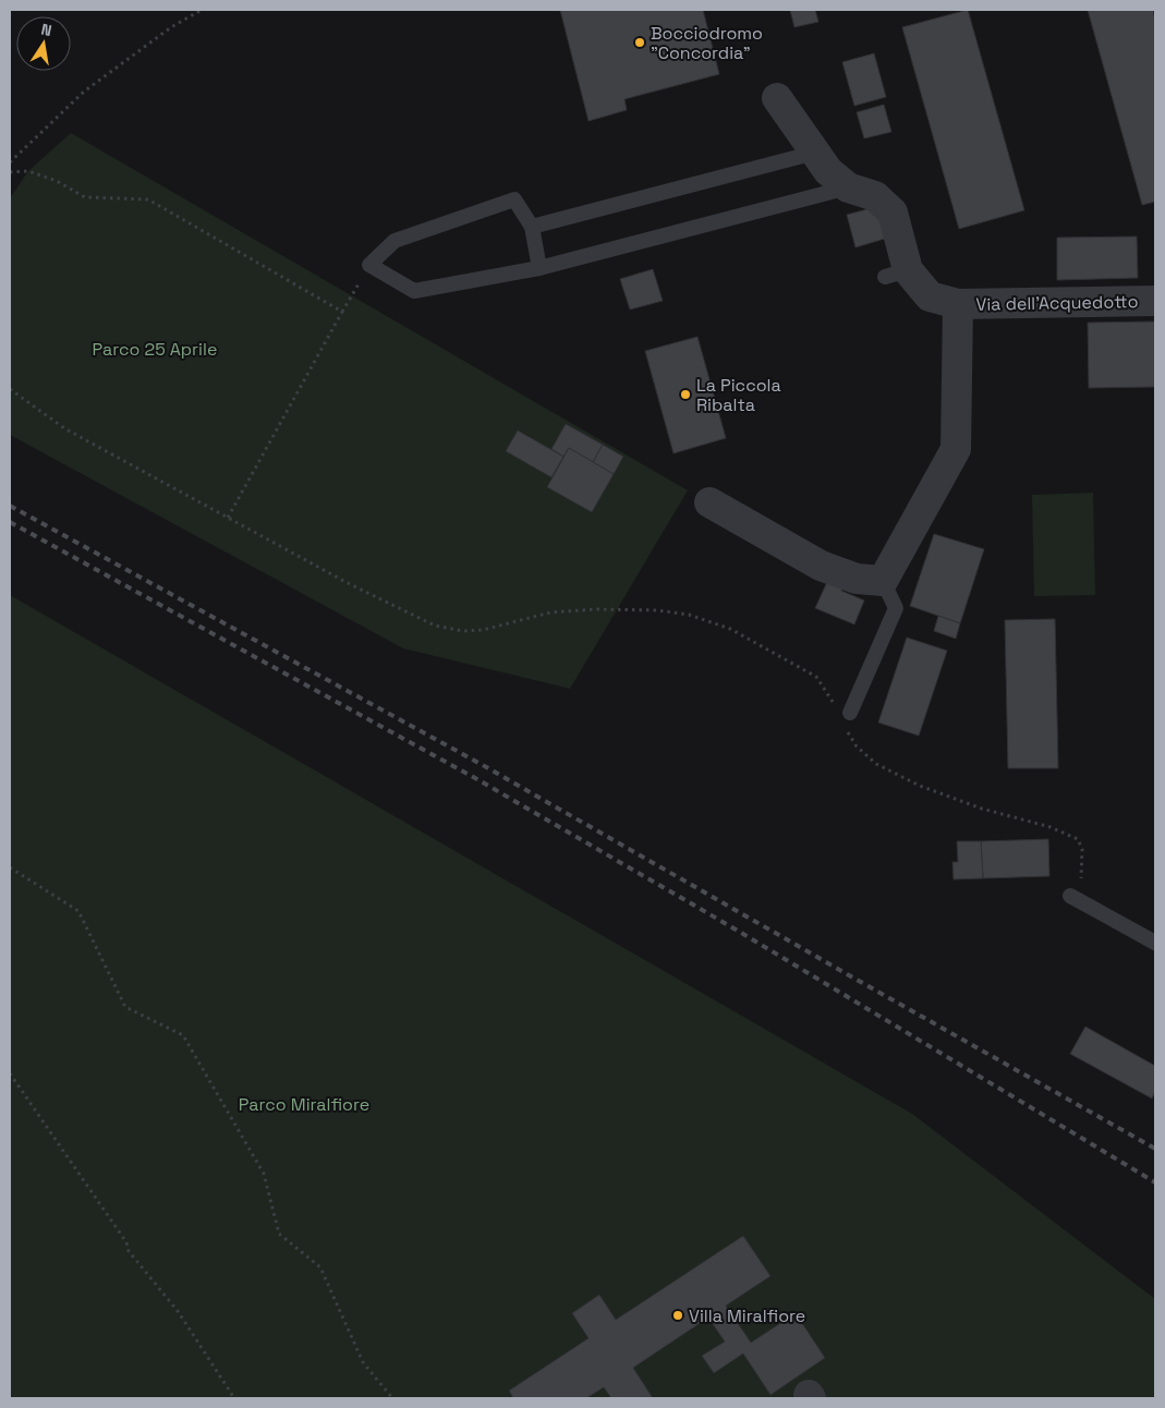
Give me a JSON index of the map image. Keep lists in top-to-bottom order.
{
  "streets": {
    "street": ["Via dell'Acquedotto"]
  },
  "parks": ["Parco 25 Aprile", "Parco Miralfiore"],
  "places": ["Bocciodromo \"Concordia\"", "La Piccola Ribalta", "Villa Miralfiore"],
  "north": "top"
}
